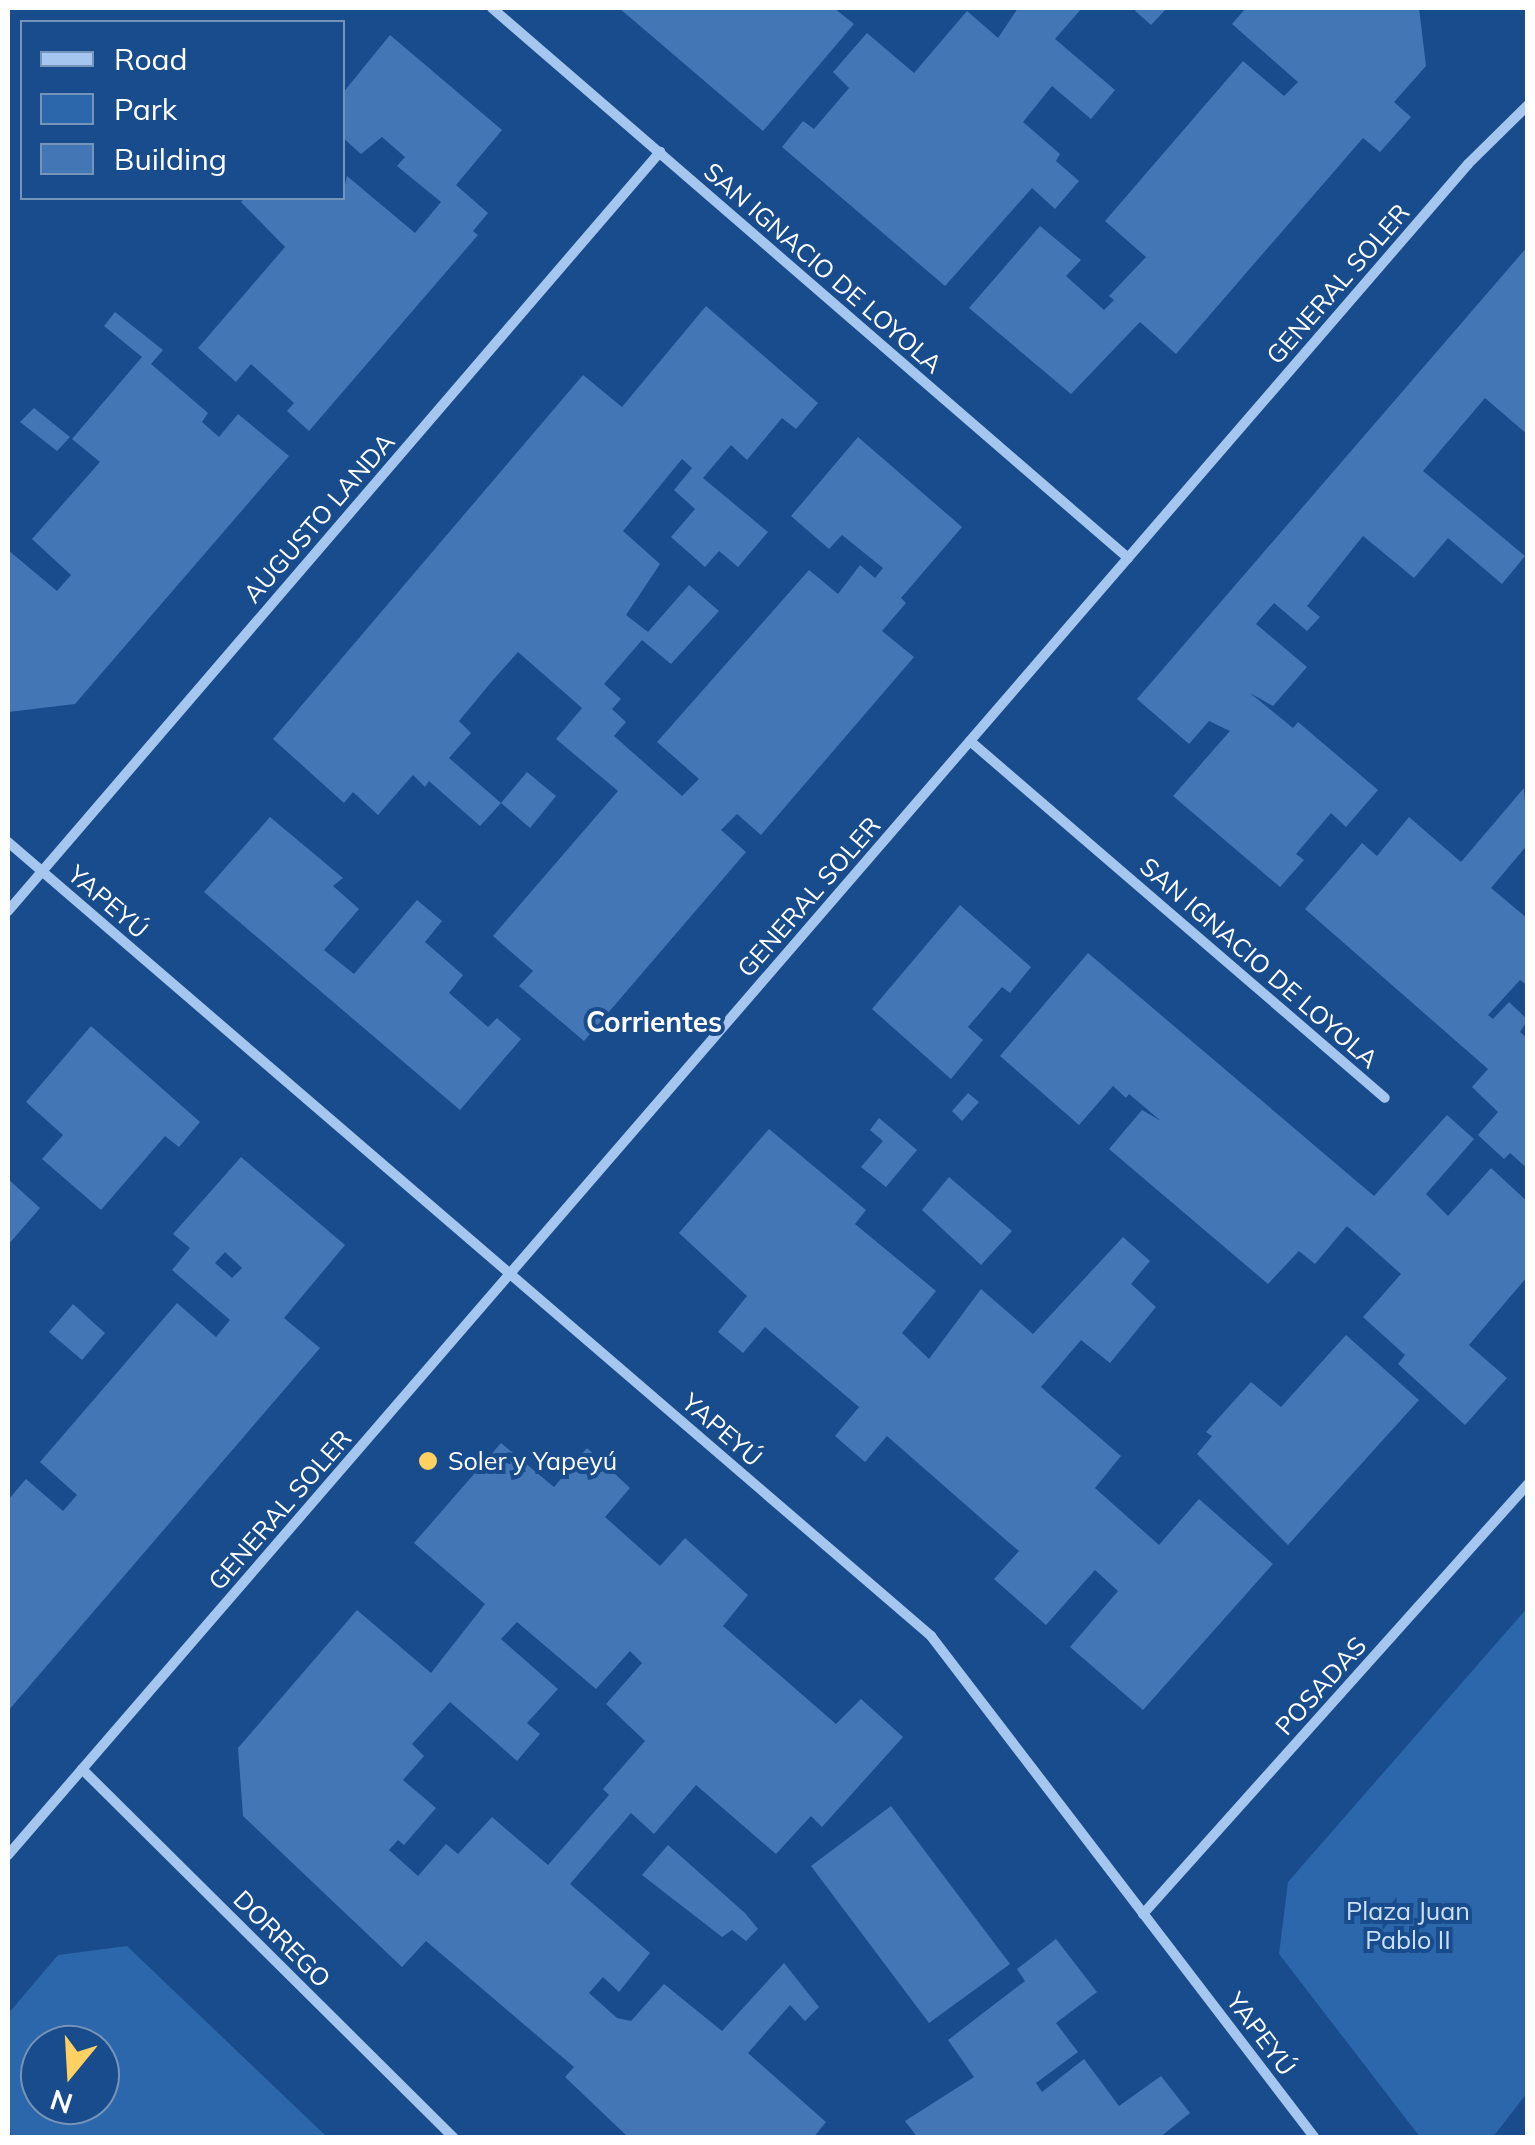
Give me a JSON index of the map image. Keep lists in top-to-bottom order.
{
  "streets": {
    "street": [
      "SAN IGNACIO DE LOYOLA",
      "GENERAL SOLER",
      "AUGUSTO LANDA",
      "YAPEYÚ",
      "POSADAS",
      "DORREGO"
    ]
  },
  "crossings": [
    ["SAN IGNACIO DE LOYOLA", "GENERAL SOLER"],
    ["SAN IGNACIO DE LOYOLA", "AUGUSTO LANDA"],
    ["GENERAL SOLER", "YAPEYÚ"],
    ["GENERAL SOLER", "DORREGO"],
    ["AUGUSTO LANDA", "YAPEYÚ"],
    ["YAPEYÚ", "POSADAS"]
  ],
  "districts": ["Corrientes"],
  "parks": ["Plaza Juan Pablo II"],
  "places": ["Soler y Yapeyú"],
  "legend": ["Road", "Park", "Building"],
  "north": "bottom"
}
